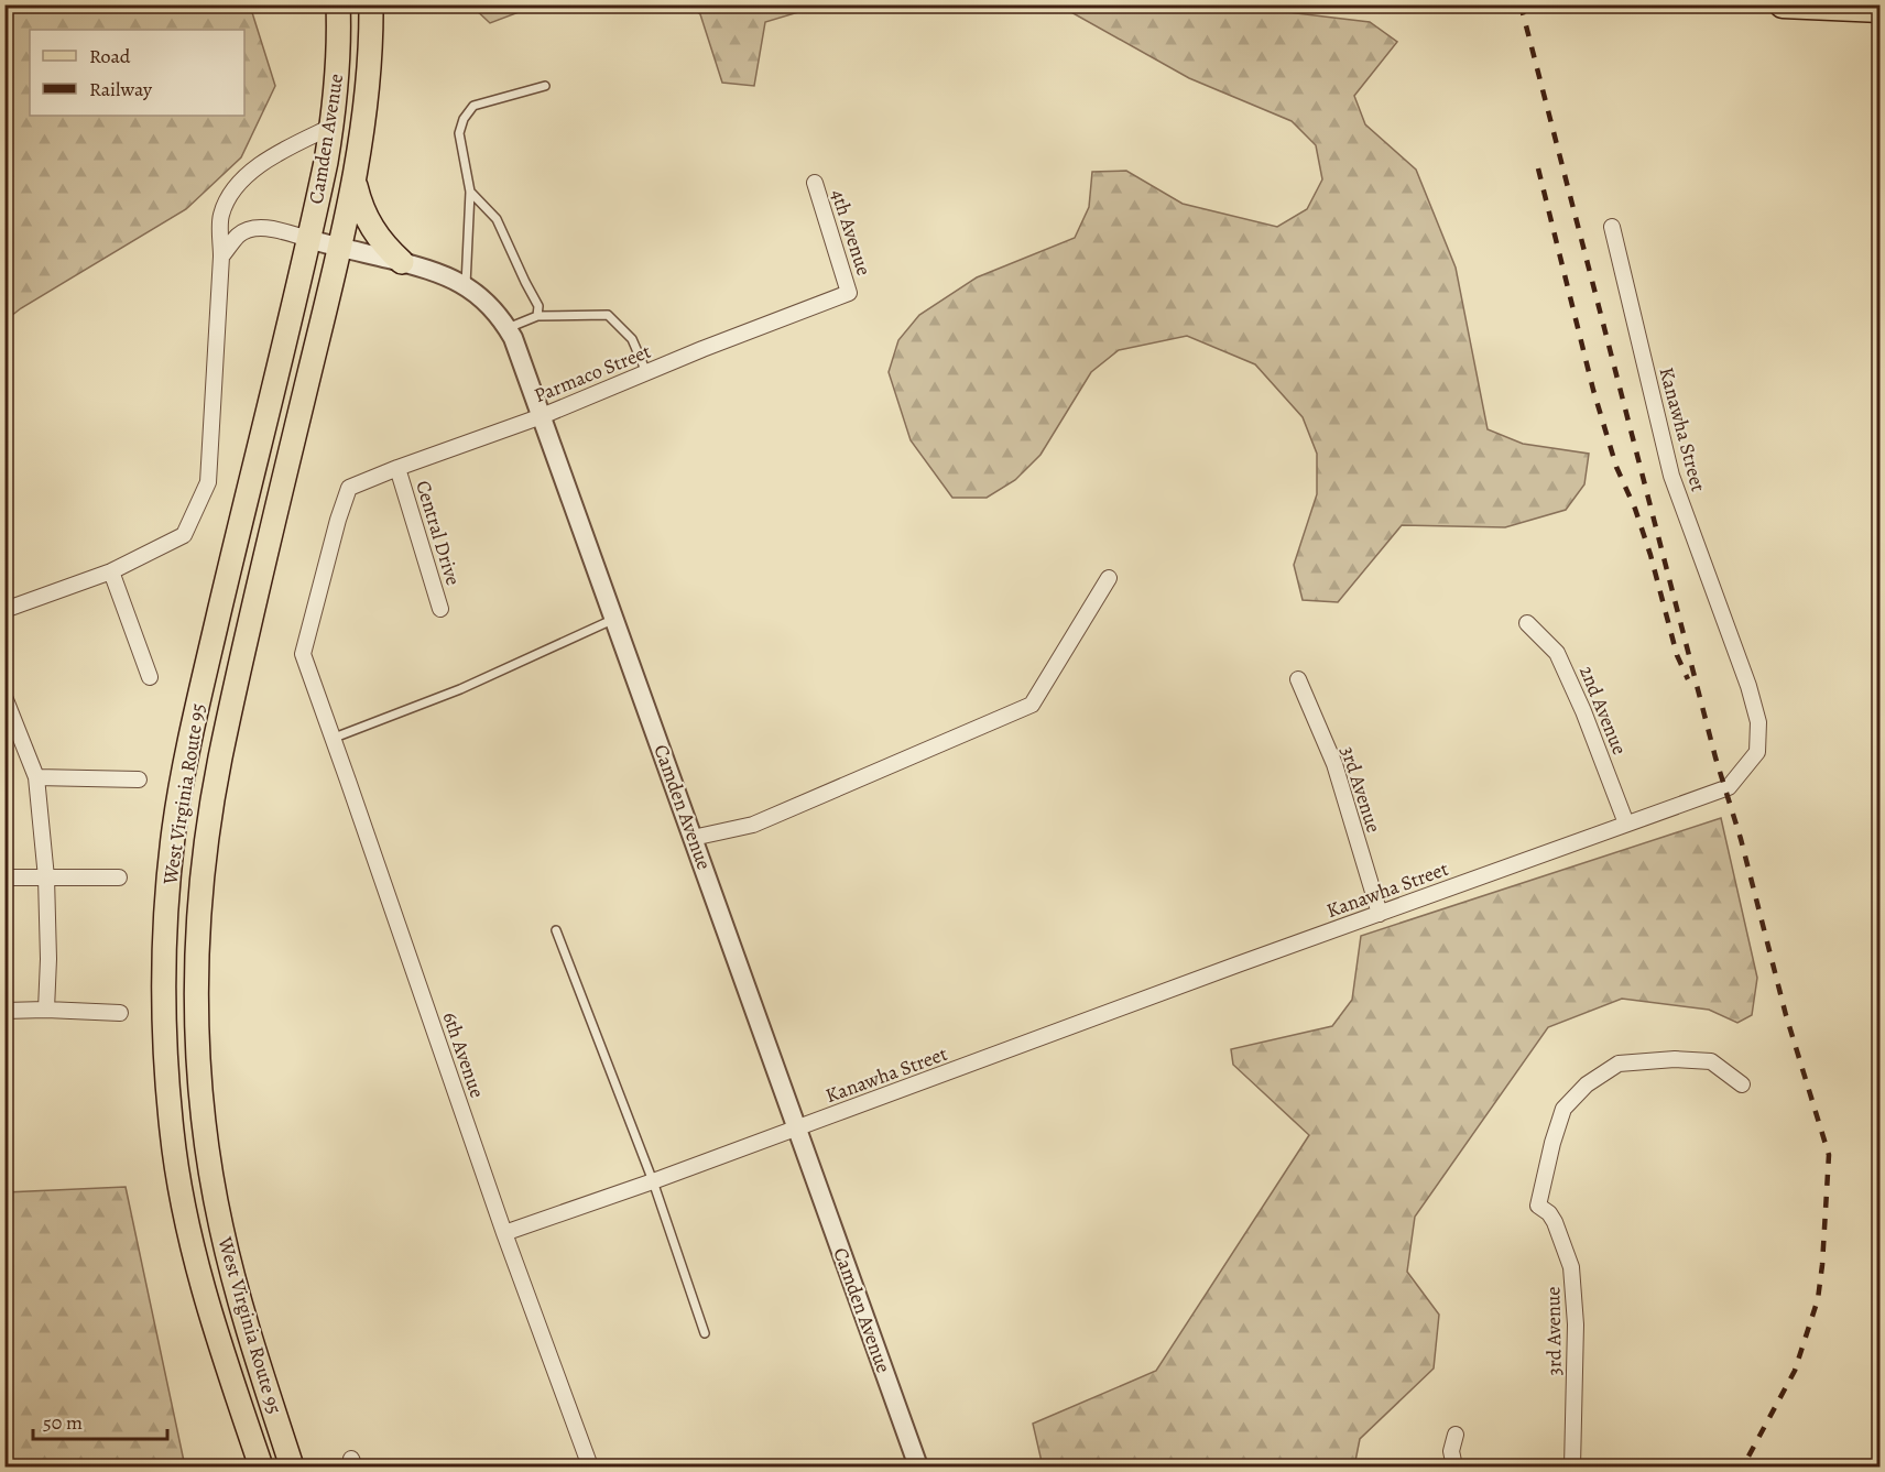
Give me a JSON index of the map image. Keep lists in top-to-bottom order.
{
  "streets": {
    "main road": ["Camden Avenue", "West Virginia Route 95"],
    "street": [
      "4th Avenue",
      "Parmaco Street",
      "Kanawha Street",
      "Central Drive",
      "2nd Avenue",
      "3rd Avenue",
      "6th Avenue"
    ]
  },
  "crossings": [
    ["Camden Avenue", "Parmaco Street"],
    ["Camden Avenue", "Kanawha Street"],
    ["Camden Avenue", "West Virginia Route 95"],
    ["4th Avenue", "Parmaco Street"],
    ["Parmaco Street", "Central Drive"],
    ["Parmaco Street", "6th Avenue"],
    ["Kanawha Street", "2nd Avenue"],
    ["Kanawha Street", "3rd Avenue"],
    ["Kanawha Street", "6th Avenue"]
  ],
  "legend": ["Road", "Railway"],
  "scale_bar": "50 m"
}
